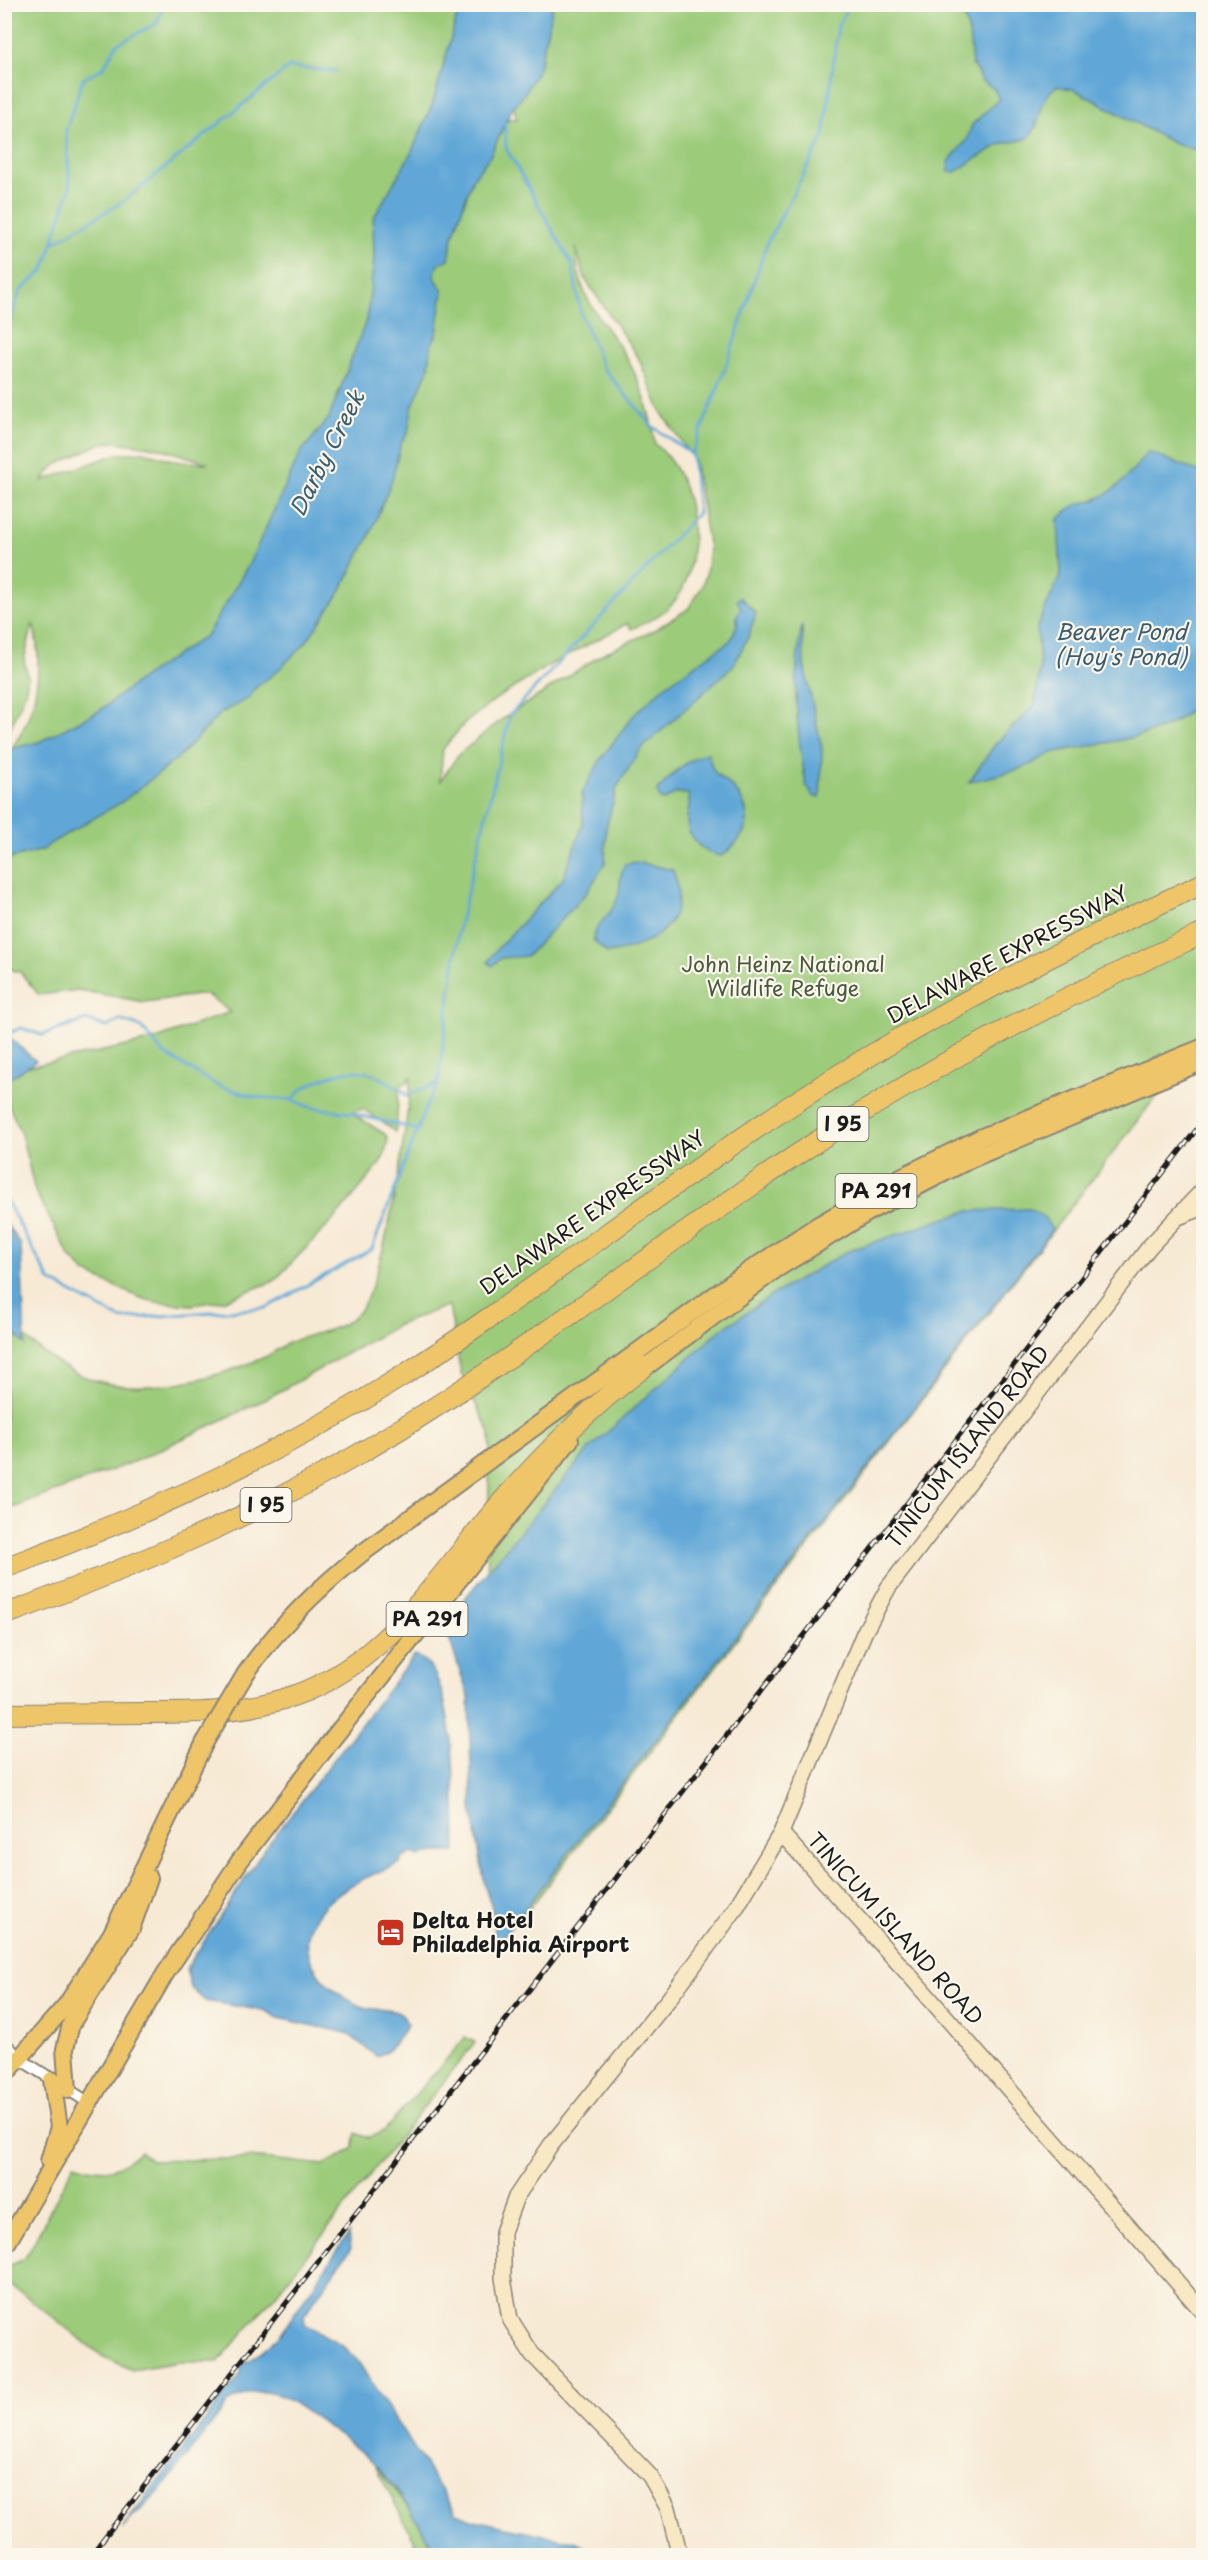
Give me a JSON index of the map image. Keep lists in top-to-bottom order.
{
  "streets": {
    "highway": ["DELAWARE EXPRESSWAY", "I 95"],
    "main road": ["PA 291"],
    "street": ["TINICUM ISLAND ROAD"]
  },
  "water": ["Darby Creek", "Beaver Pond (Hoy's Pond)"],
  "parks": ["John Heinz National Wildlife Refuge"],
  "places": {
    "hotel": ["Delta Hotel Philadelphia Airport"]
  }
}
